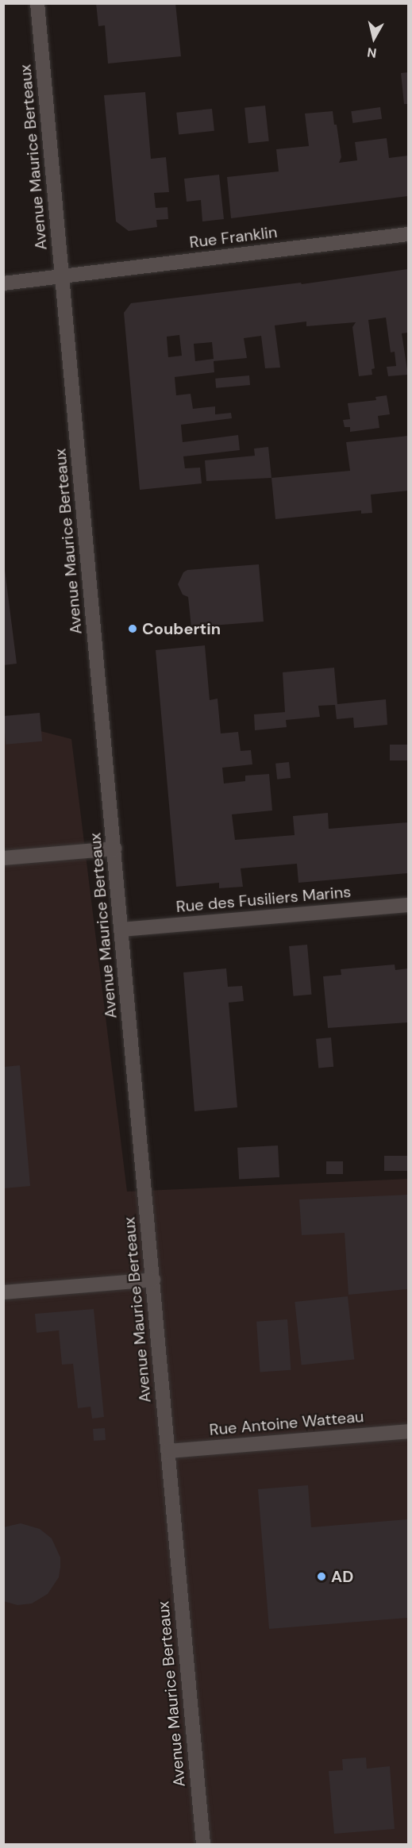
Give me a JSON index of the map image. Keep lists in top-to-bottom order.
{
  "streets": {
    "street": [
      "Avenue Maurice Berteaux",
      "Rue Franklin",
      "Rue des Fusiliers Marins",
      "Rue Antoine Watteau"
    ]
  },
  "crossings": [
    ["Avenue Maurice Berteaux", "Rue Franklin"],
    ["Avenue Maurice Berteaux", "Rue des Fusiliers Marins"],
    ["Avenue Maurice Berteaux", "Rue Antoine Watteau"]
  ],
  "places": ["Coubertin", "AD"],
  "north": "bottom"
}
